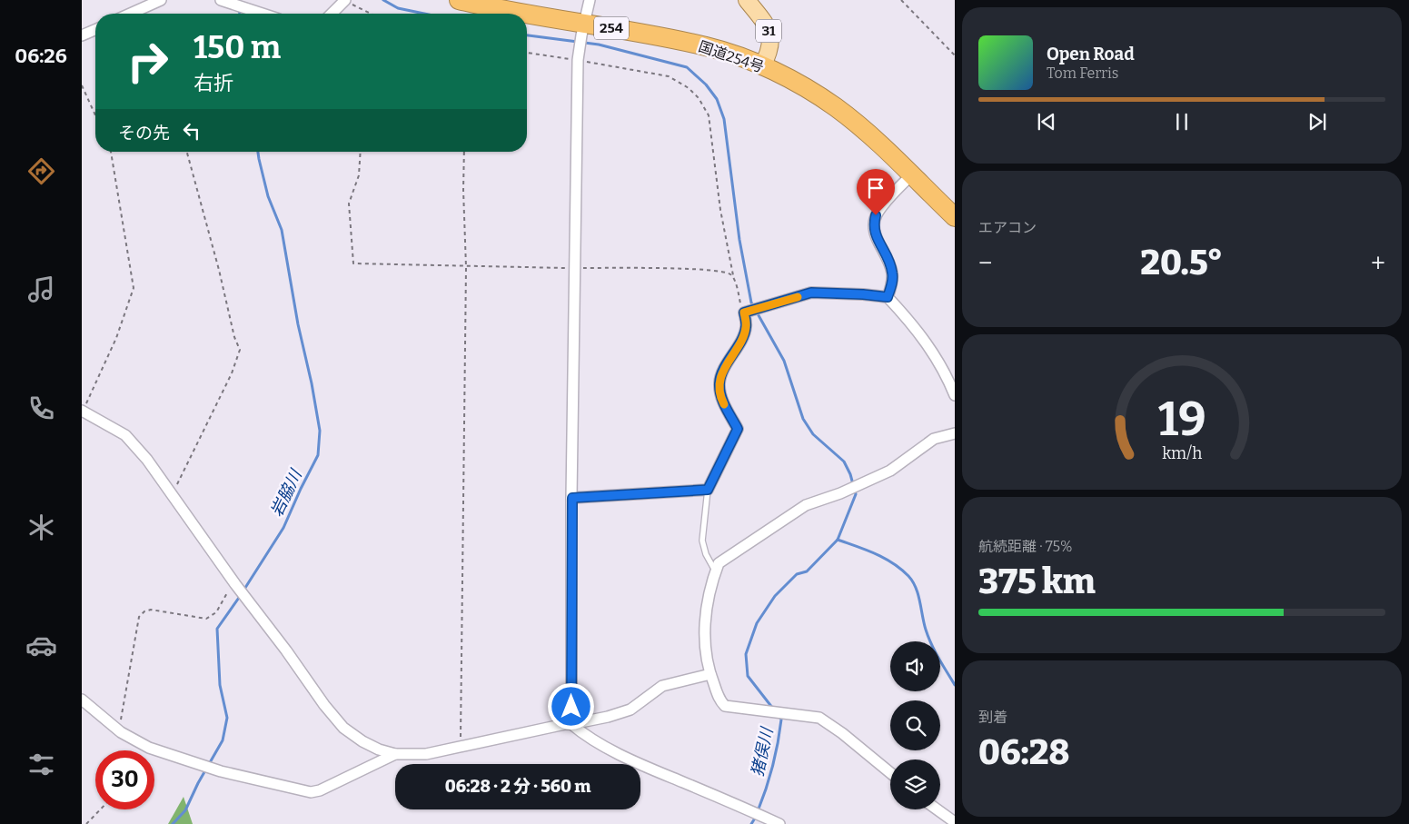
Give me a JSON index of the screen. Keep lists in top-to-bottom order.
{
  "streets": {
    "highway": ["254", "国道254号"],
    "main road": ["31"]
  },
  "crossings": [
    ["31", "国道254号"]
  ],
  "water": ["岩脇川", "猪俣川"],
  "page": {
    "tabs": "06:26",
    "turn": ["150 m", "右折"],
    "song": ["Open Road", "Tom Ferris"],
    "then": "その先",
    "tile": [
      "エアコン",
      ["航続距離 · 75%", "375 km"],
      ["到着", "06:28"]
    ],
    "heat": ["−", "20.5°", "+"],
    "limit": "30",
    "trip": "06:28 · 2 分 · 560 m",
    "gauge": ["19", "km/h"]
  }
}
